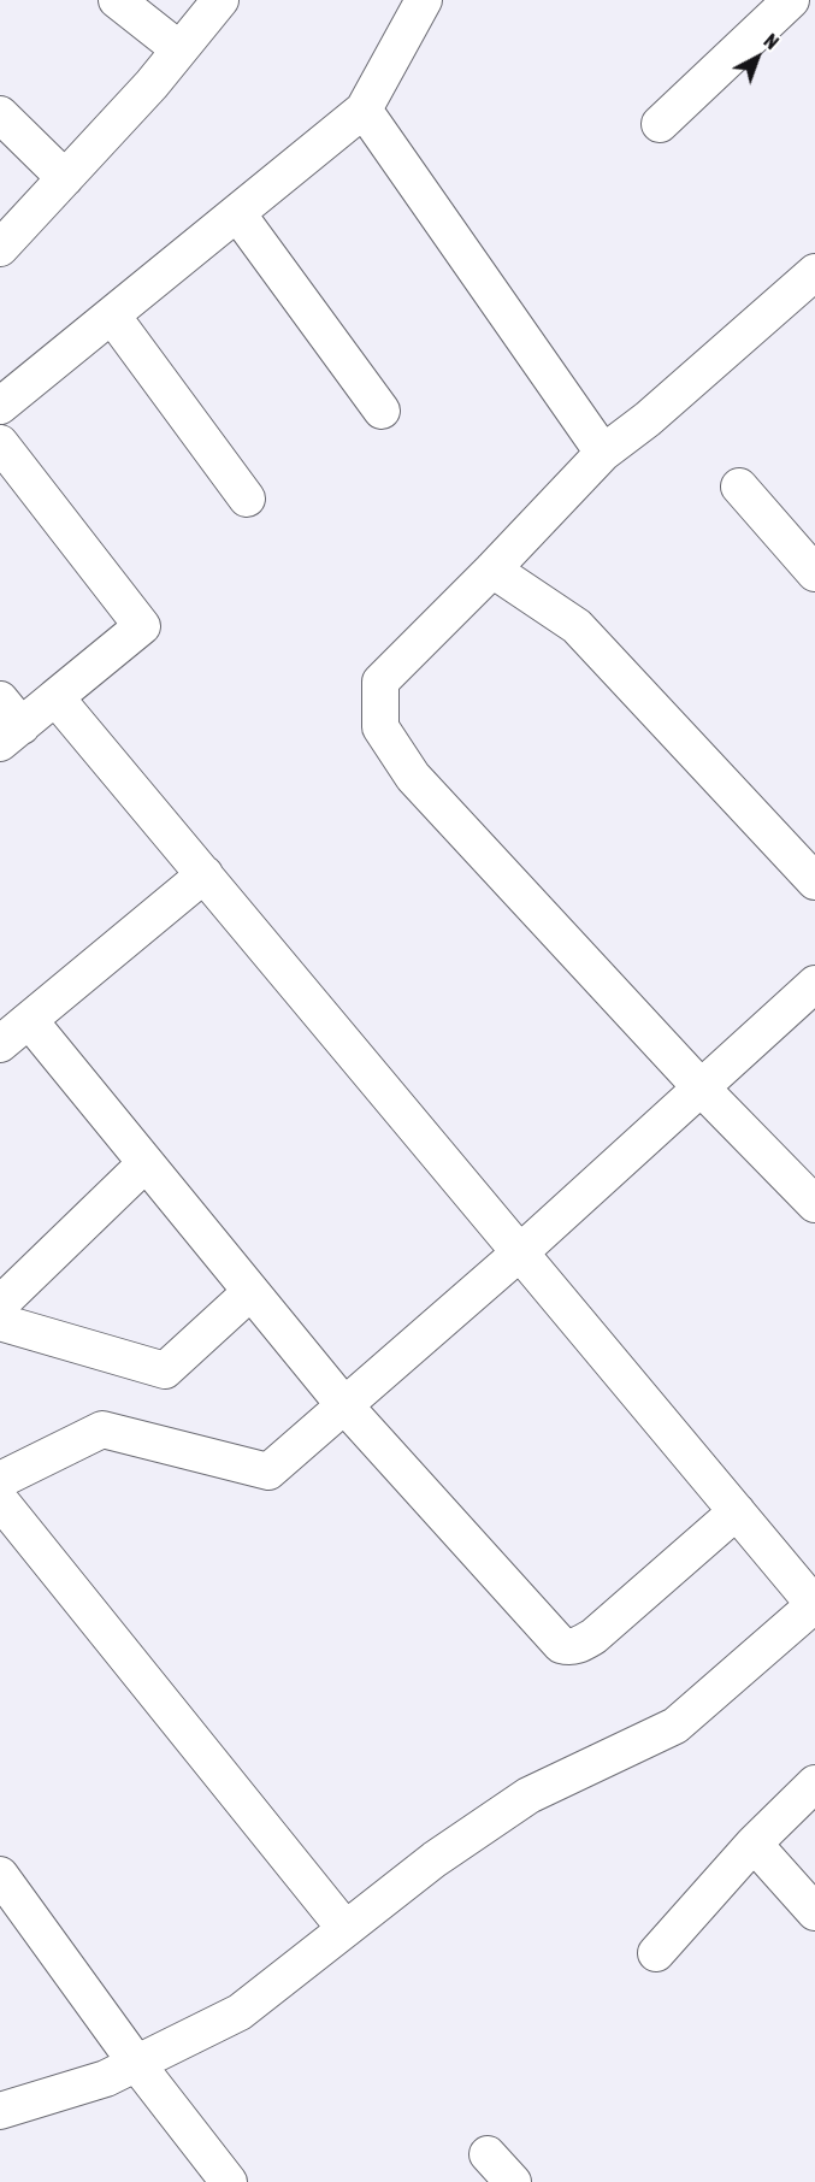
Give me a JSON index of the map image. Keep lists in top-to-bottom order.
{
  "north": "top right"
}
